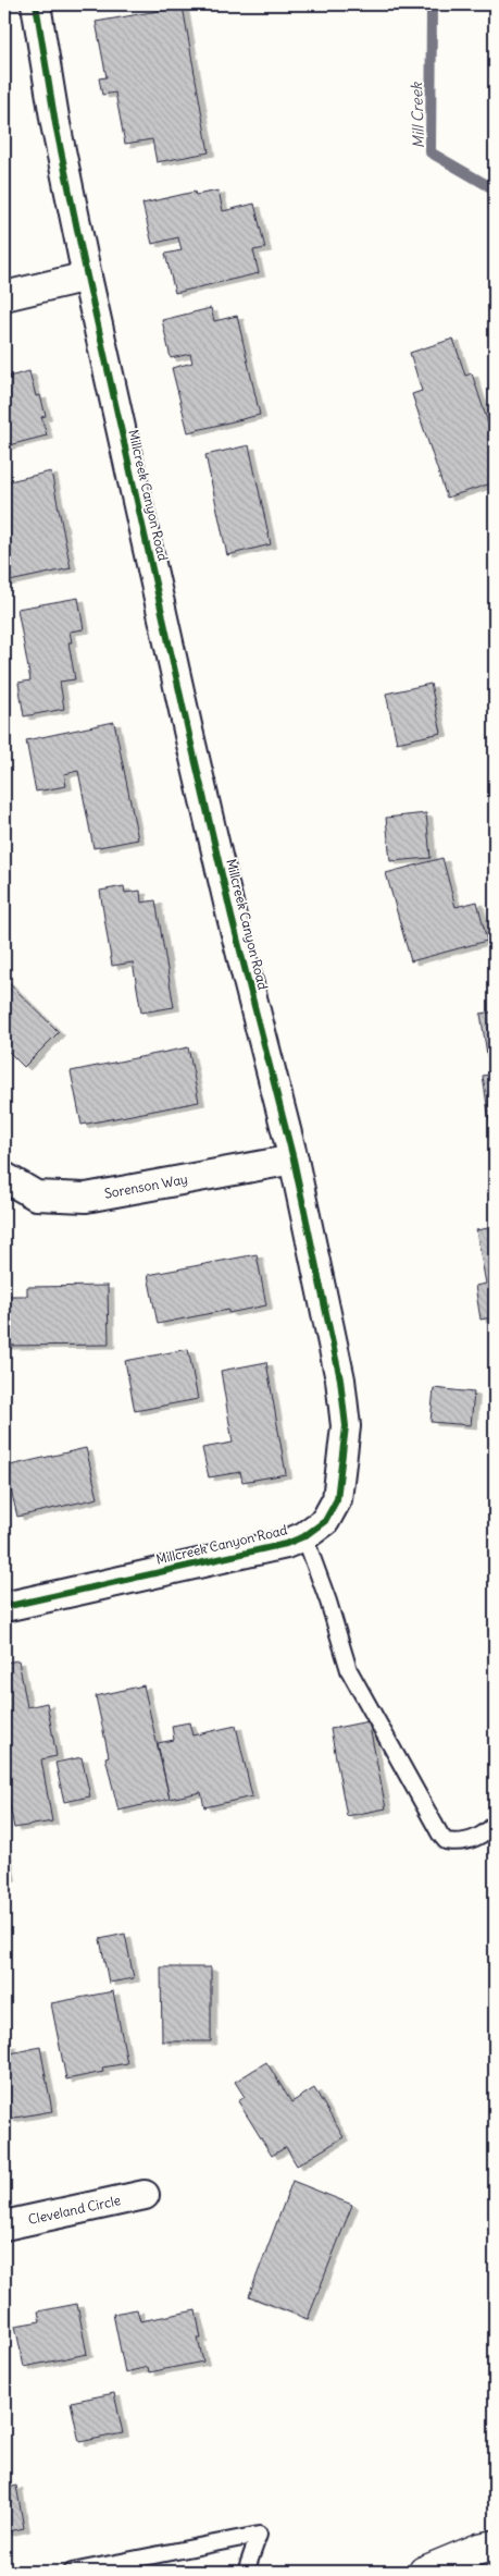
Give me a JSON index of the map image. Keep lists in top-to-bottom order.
{
  "streets": {
    "street": ["Millcreek Canyon Road", "Sorenson Way", "Cleveland Circle"]
  },
  "crossings": [
    ["Millcreek Canyon Road", "Sorenson Way"]
  ],
  "water": ["Mill Creek"]
}
